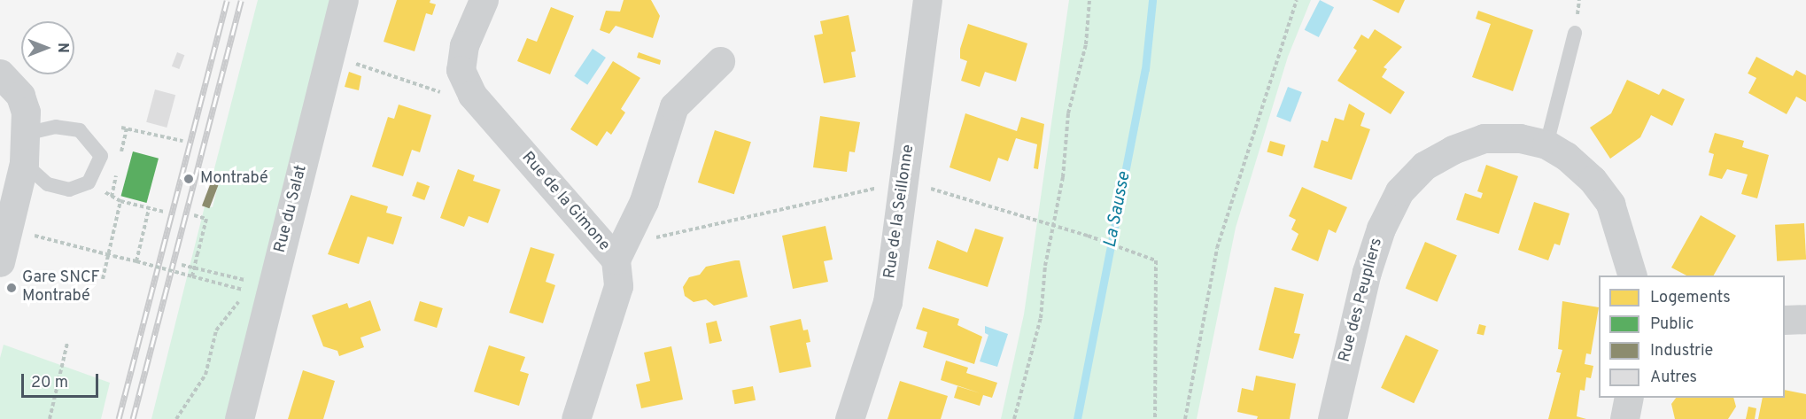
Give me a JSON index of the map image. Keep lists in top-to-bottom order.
{
  "streets": {
    "street": [
      "Rue de la Gimone",
      "Rue du Salat",
      "Rue de la Seillonne",
      "Rue des Peupliers"
    ]
  },
  "water": ["La Sausse"],
  "places": ["Montrabé", "Gare SNCF Montrabé"],
  "legend": [
    "Logements",
    "Public",
    "Industrie",
    "Autres"
  ],
  "scale_bar": "20 m",
  "north": "right"
}
